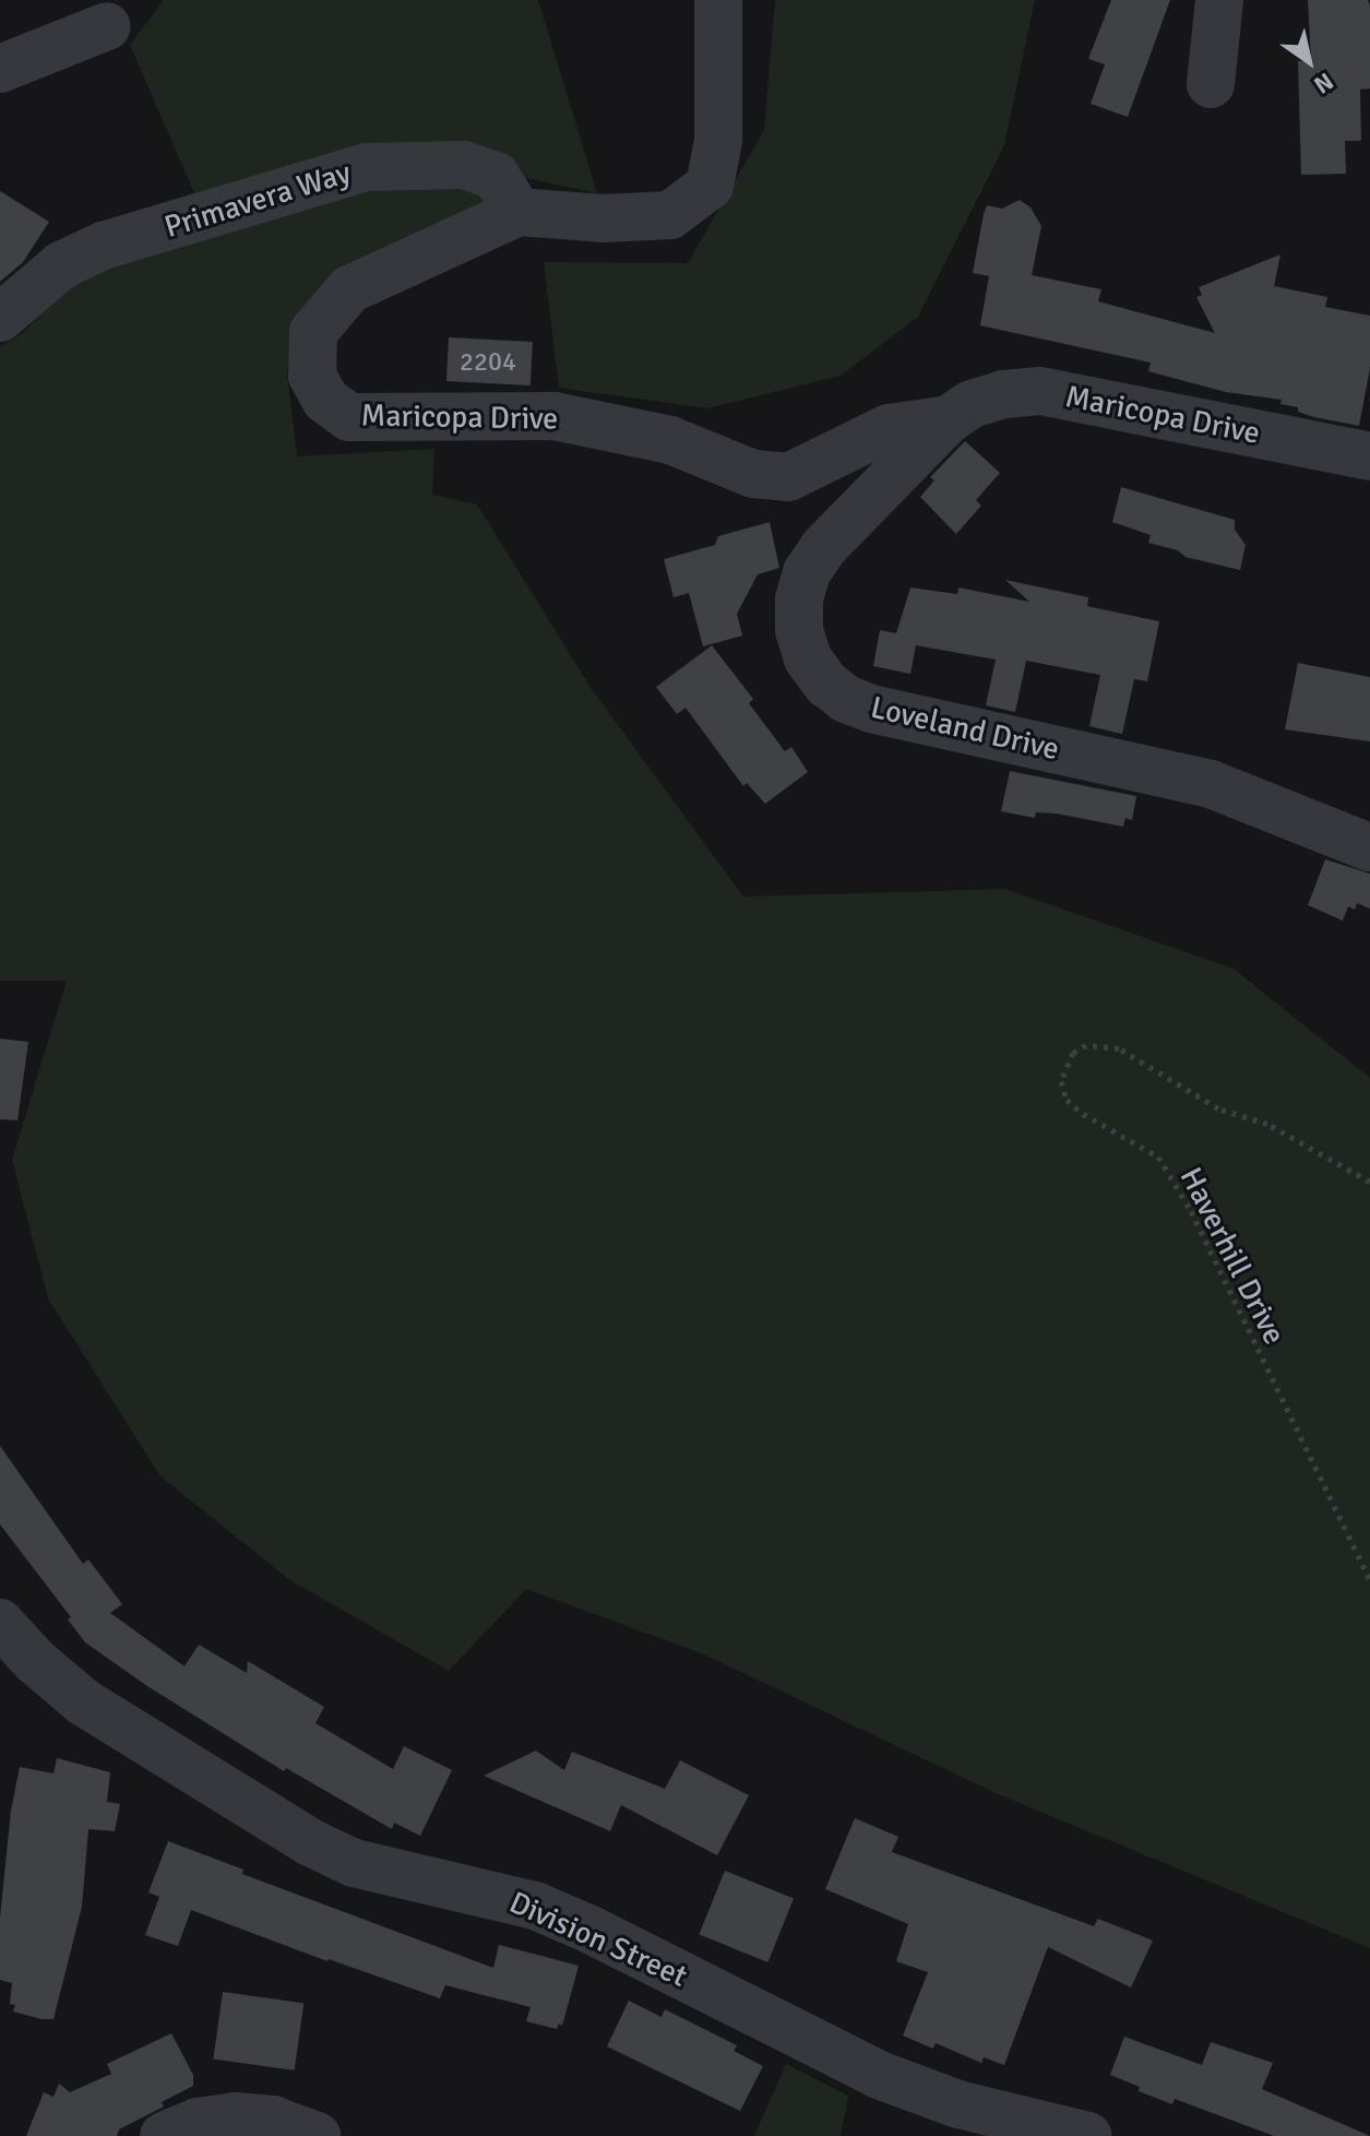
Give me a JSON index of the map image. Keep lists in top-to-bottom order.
{
  "streets": {
    "street": [
      "Primavera Way",
      "Maricopa Drive",
      "Loveland Drive",
      "Division Street"
    ],
    "path": ["Haverhill Drive"]
  },
  "crossings": [
    ["Primavera Way", "Maricopa Drive"],
    ["Maricopa Drive", "Loveland Drive"]
  ],
  "house_numbers": ["2204"],
  "north": "bottom right"
}
